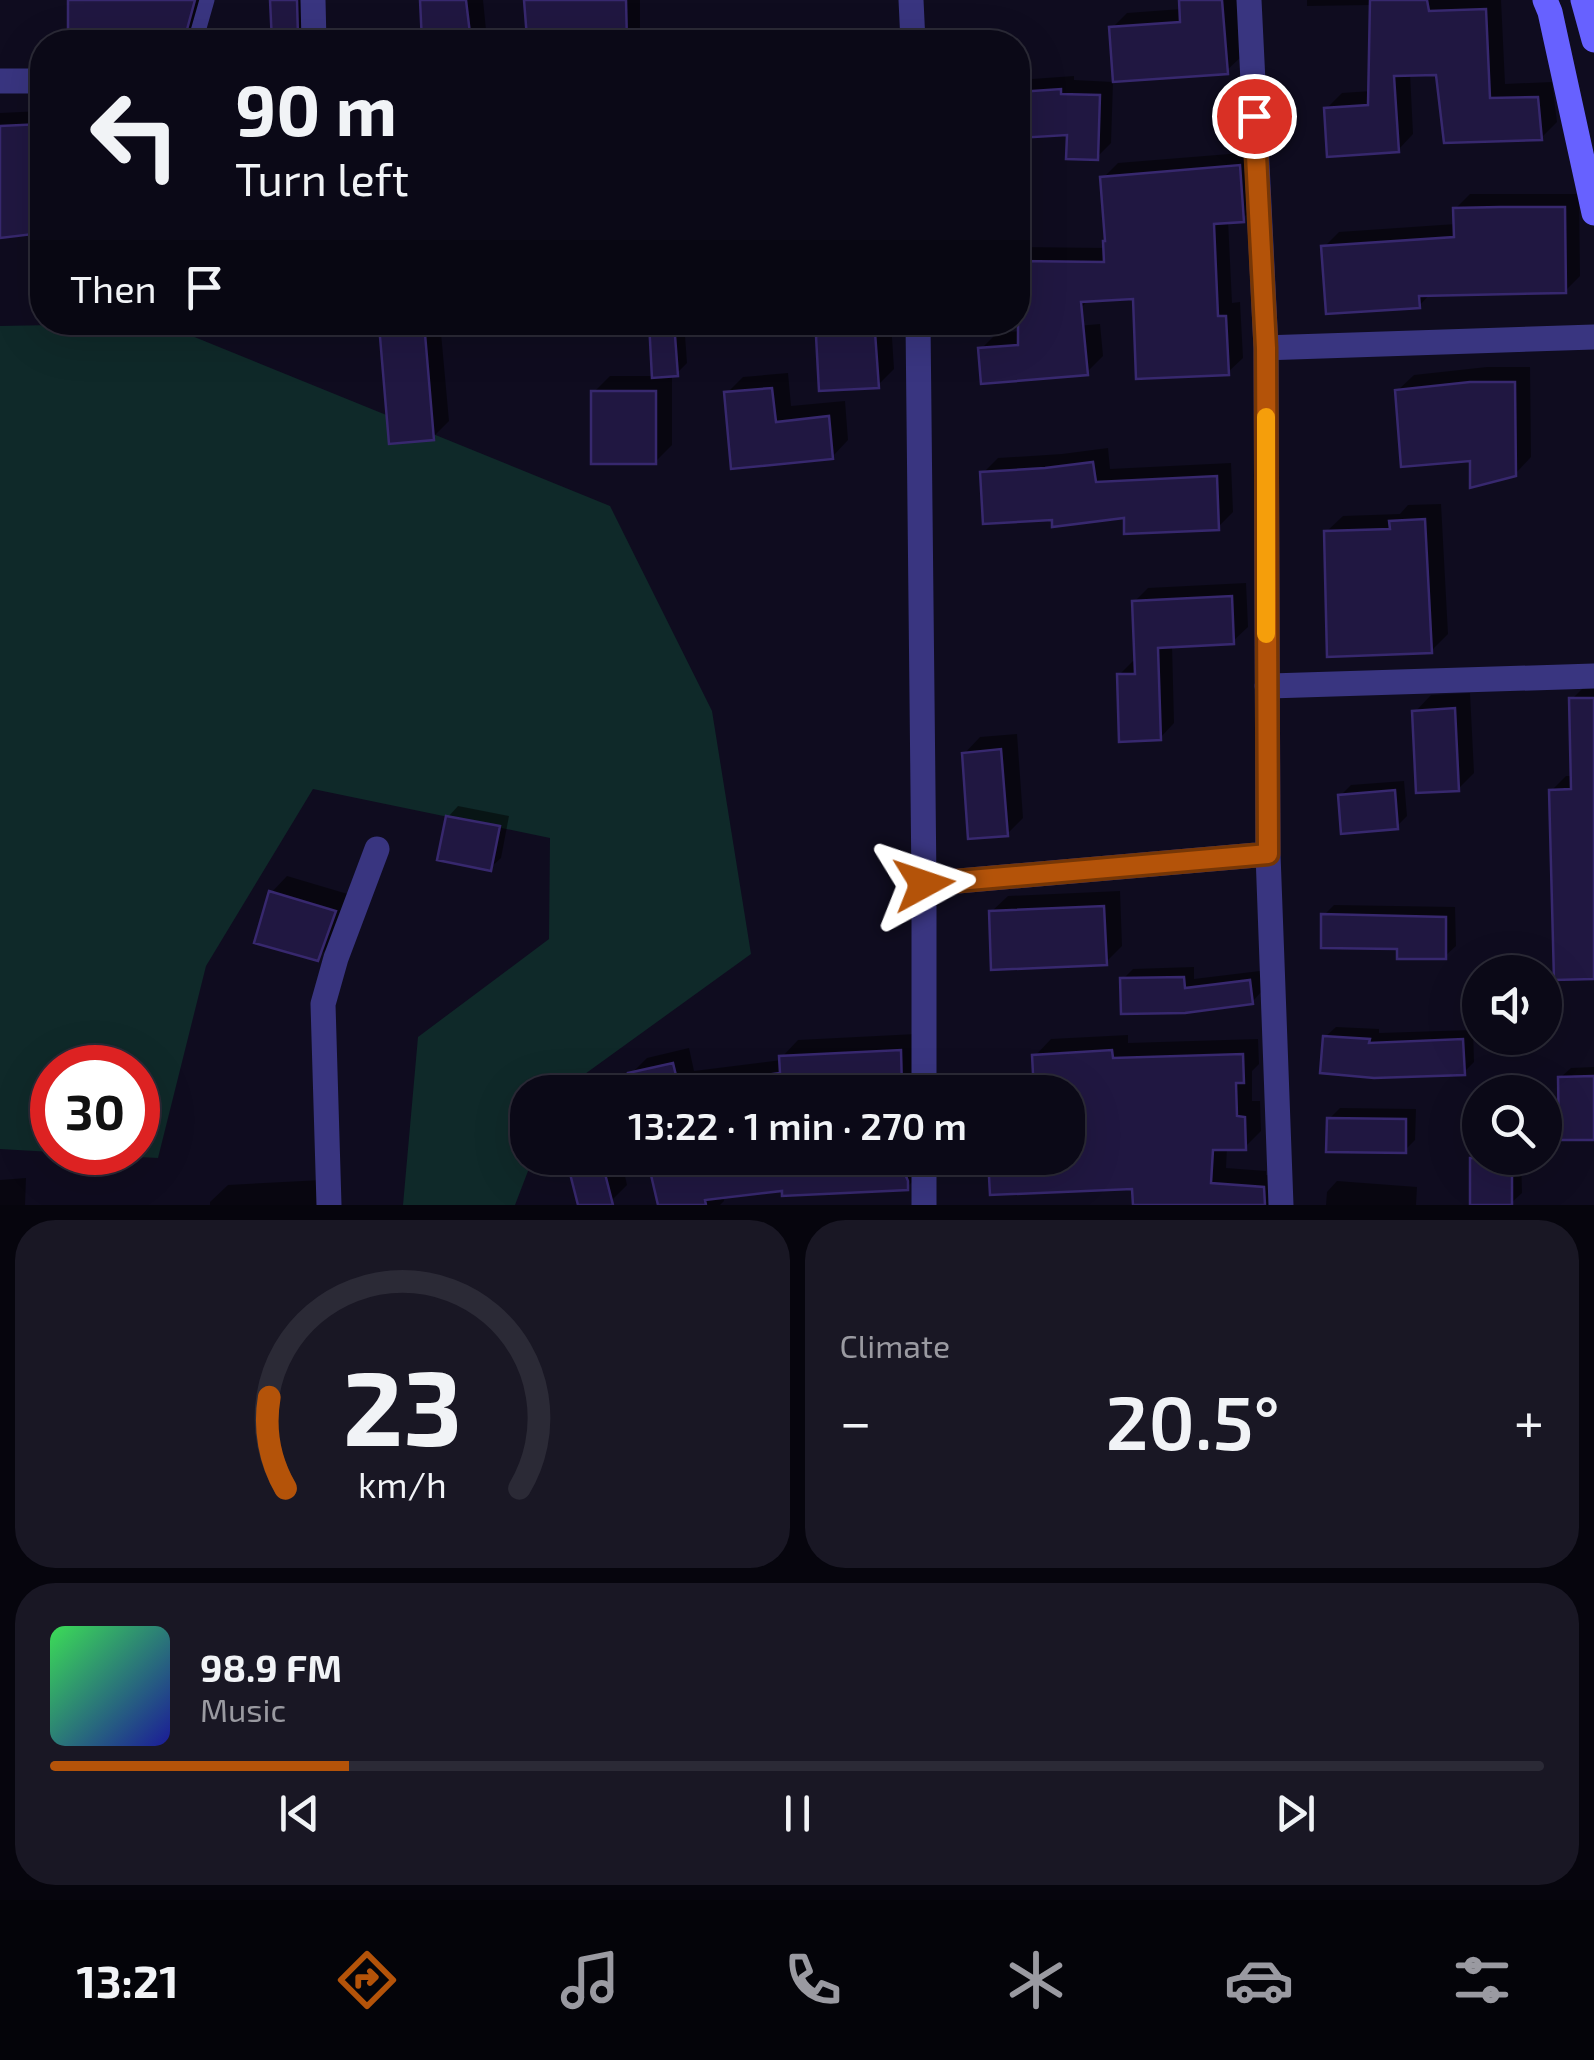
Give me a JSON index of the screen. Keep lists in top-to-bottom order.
{
  "page": {
    "turn": ["90 m", "Turn left"],
    "then": "Then",
    "limit": "30",
    "trip": "13:22 · 1 min · 270 m",
    "tile": "Climate",
    "heat": ["−", "20.5°", "+"],
    "song": ["98.9 FM", "Music"],
    "tabs": "13:21",
    "gauge": ["23", "km/h"]
  }
}
